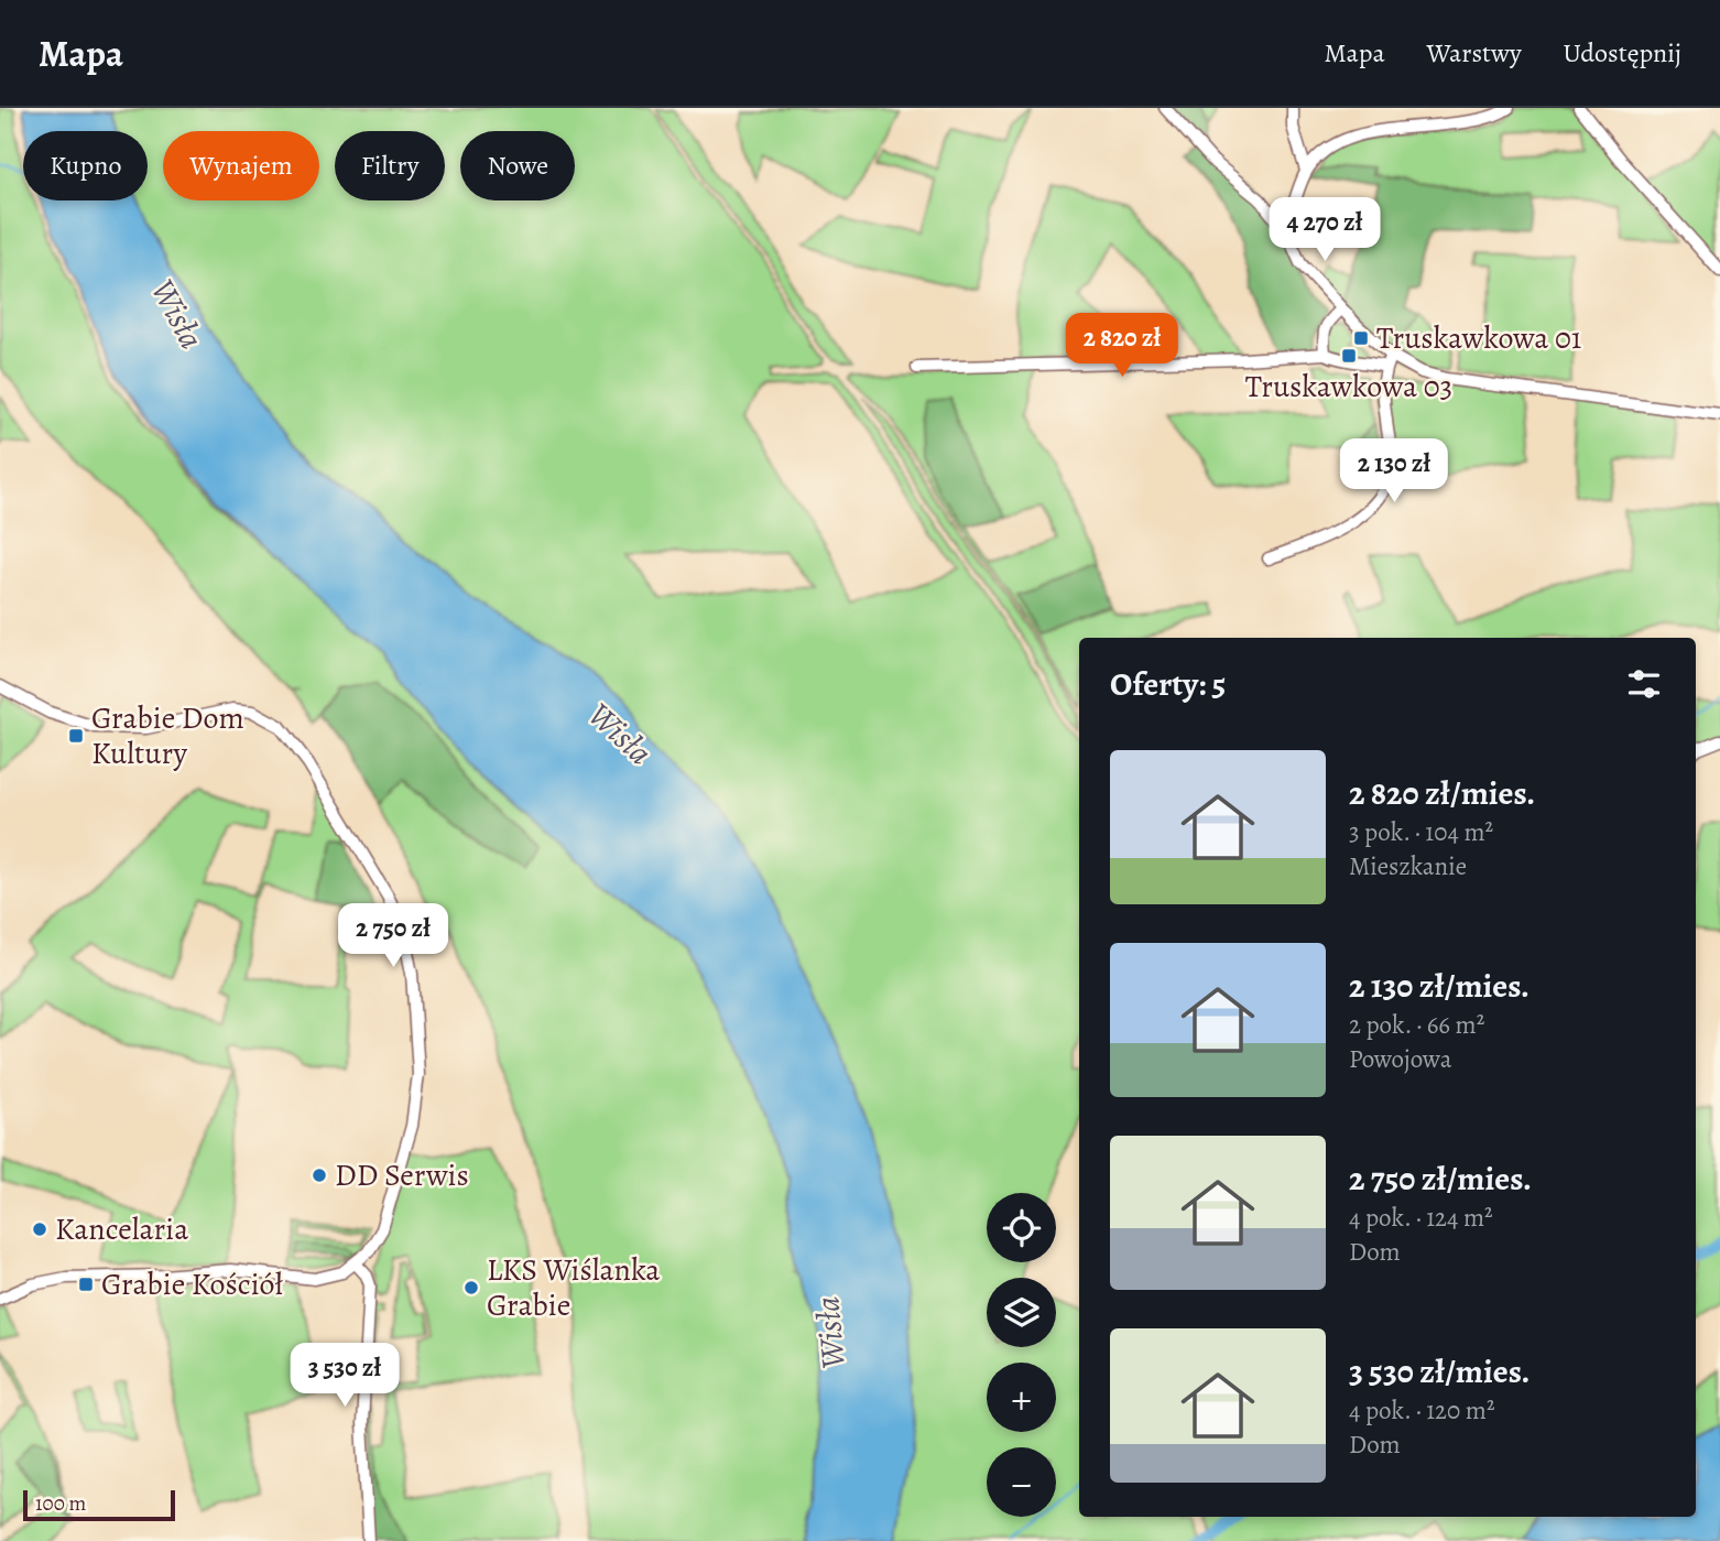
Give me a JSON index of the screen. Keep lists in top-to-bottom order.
{
  "water": ["Wisła"],
  "places": {
    "transit": [
      "Truskawkowa 01",
      "Truskawkowa 03",
      "Grabie Dom Kultury",
      "Grabie Kościół"
    ],
    "other": ["DD Serwis", "Kancelaria", "LKS Wiślanka Grabie"]
  },
  "scale_bar": "100 m",
  "page": {
    "header": "Mapa",
    "nav": ["Mapa", "Warstwy", "Udostępnij"],
    "chip": [
      "Kupno",
      "Wynajem",
      "Filtry",
      "Nowe"
    ],
    "price": [
      "4 270 zł",
      "2 820 zł",
      "2 130 zł",
      "2 750 zł",
      "3 530 zł"
    ],
    "heading": "Oferty: 5",
    "list": [
      {
        "name": "2 820 zł/mies.",
        "note": "3 pok. · 104 m² · Mieszkanie"
      },
      {
        "name": "2 130 zł/mies.",
        "note": "2 pok. · 66 m² · Powojowa"
      },
      {
        "name": "2 750 zł/mies.",
        "note": "4 pok. · 124 m² · Dom"
      },
      {
        "name": "3 530 zł/mies.",
        "note": "4 pok. · 120 m² · Dom"
      }
    ],
    "map_buttons": ["+", "−"],
    "scale": "100 m"
  }
}
